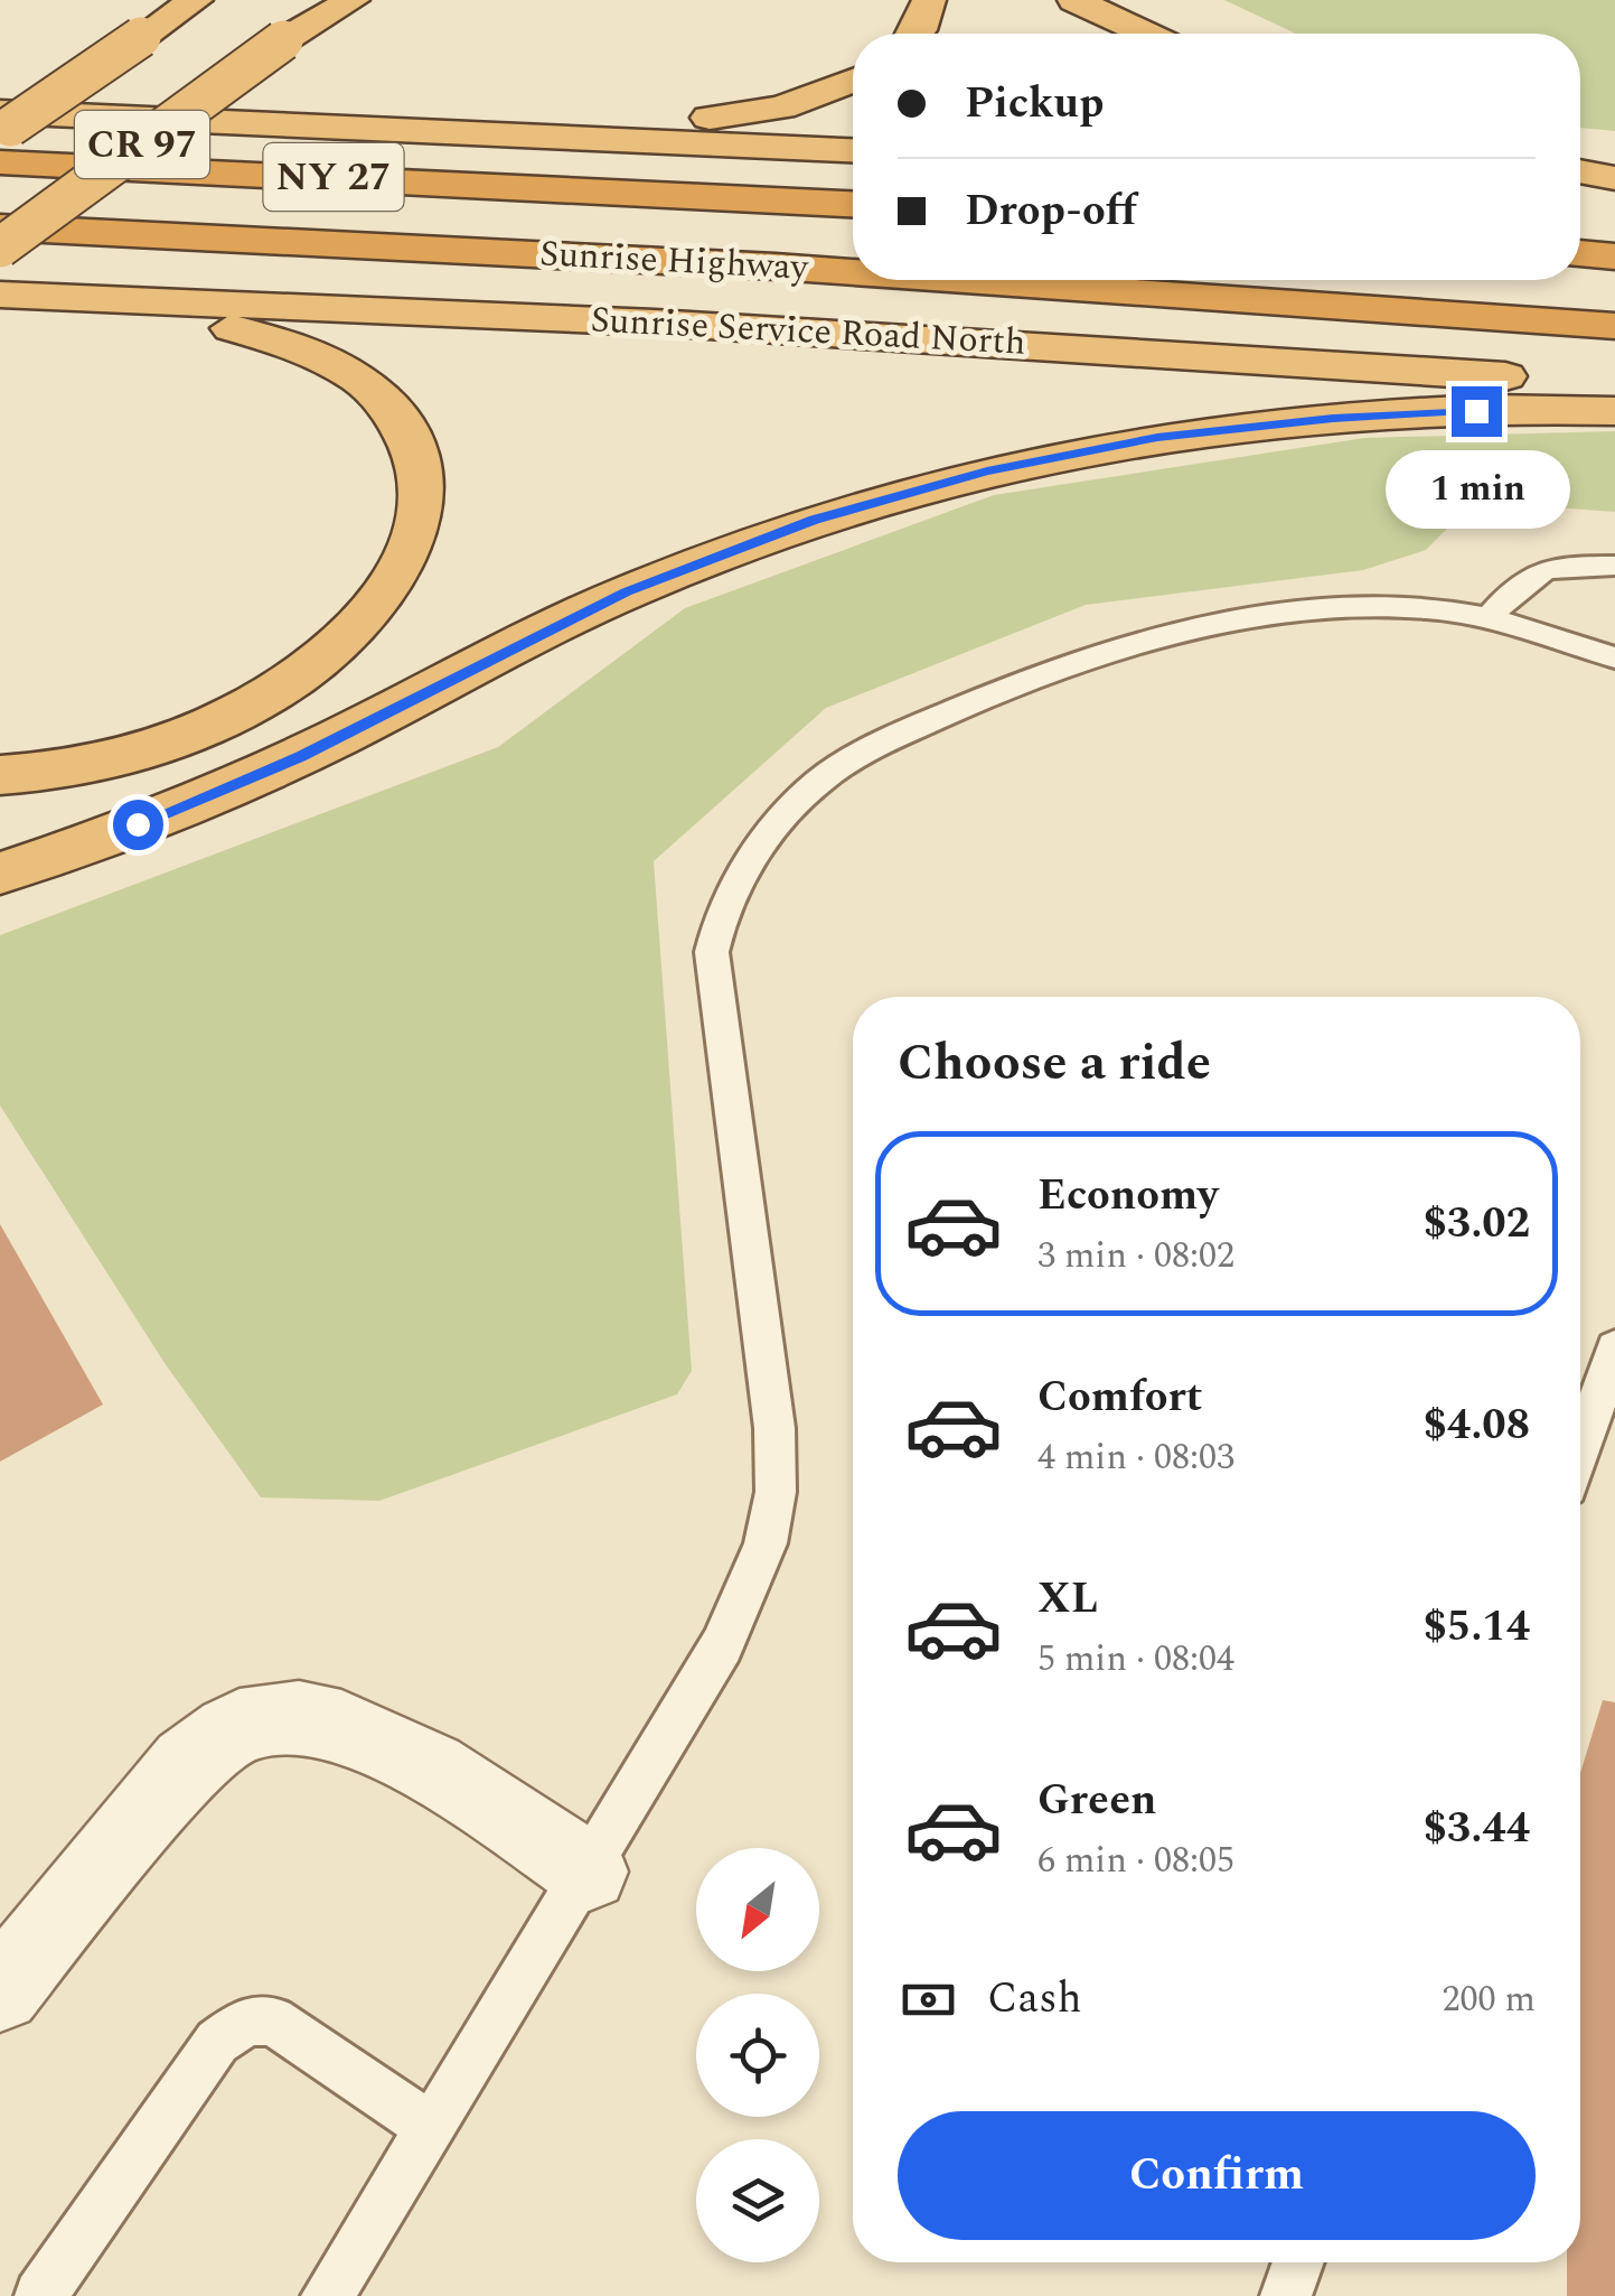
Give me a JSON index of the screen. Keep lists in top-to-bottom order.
{
  "streets": {
    "highway": [
      "CR 97",
      "NY 27",
      "Sunrise Highway",
      "Sunrise Service Road North"
    ]
  },
  "crossings": [
    ["CR 97", "Sunrise Highway"]
  ],
  "north": "bottom left",
  "page": {
    "banner": ["Pickup", "Drop-off"],
    "bubble": "1 min",
    "heading": "Choose a ride",
    "list": [
      {
        "name": "Economy",
        "note": "3 min · 08:02",
        "value": "$3.02"
      },
      {
        "name": "Comfort",
        "note": "4 min · 08:03",
        "value": "$4.08"
      },
      {
        "name": "XL",
        "note": "5 min · 08:04",
        "value": "$5.14"
      },
      {
        "name": "Green",
        "note": "6 min · 08:05",
        "value": "$3.44"
      }
    ],
    "pay": ["Cash", "200 m"],
    "buttons": "Confirm"
  }
}
